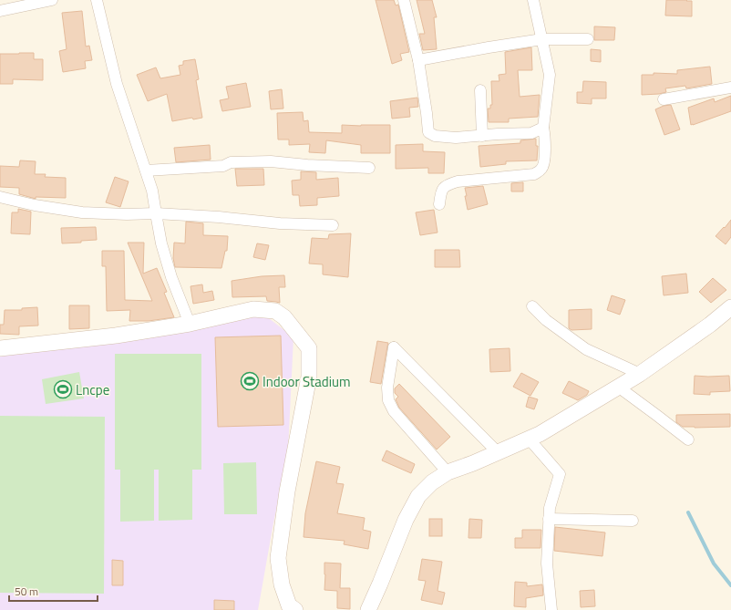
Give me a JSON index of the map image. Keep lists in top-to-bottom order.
{
  "places": {
    "sports": ["Indoor Stadium", "Lncpe"]
  },
  "scale_bar": "50 m"
}
